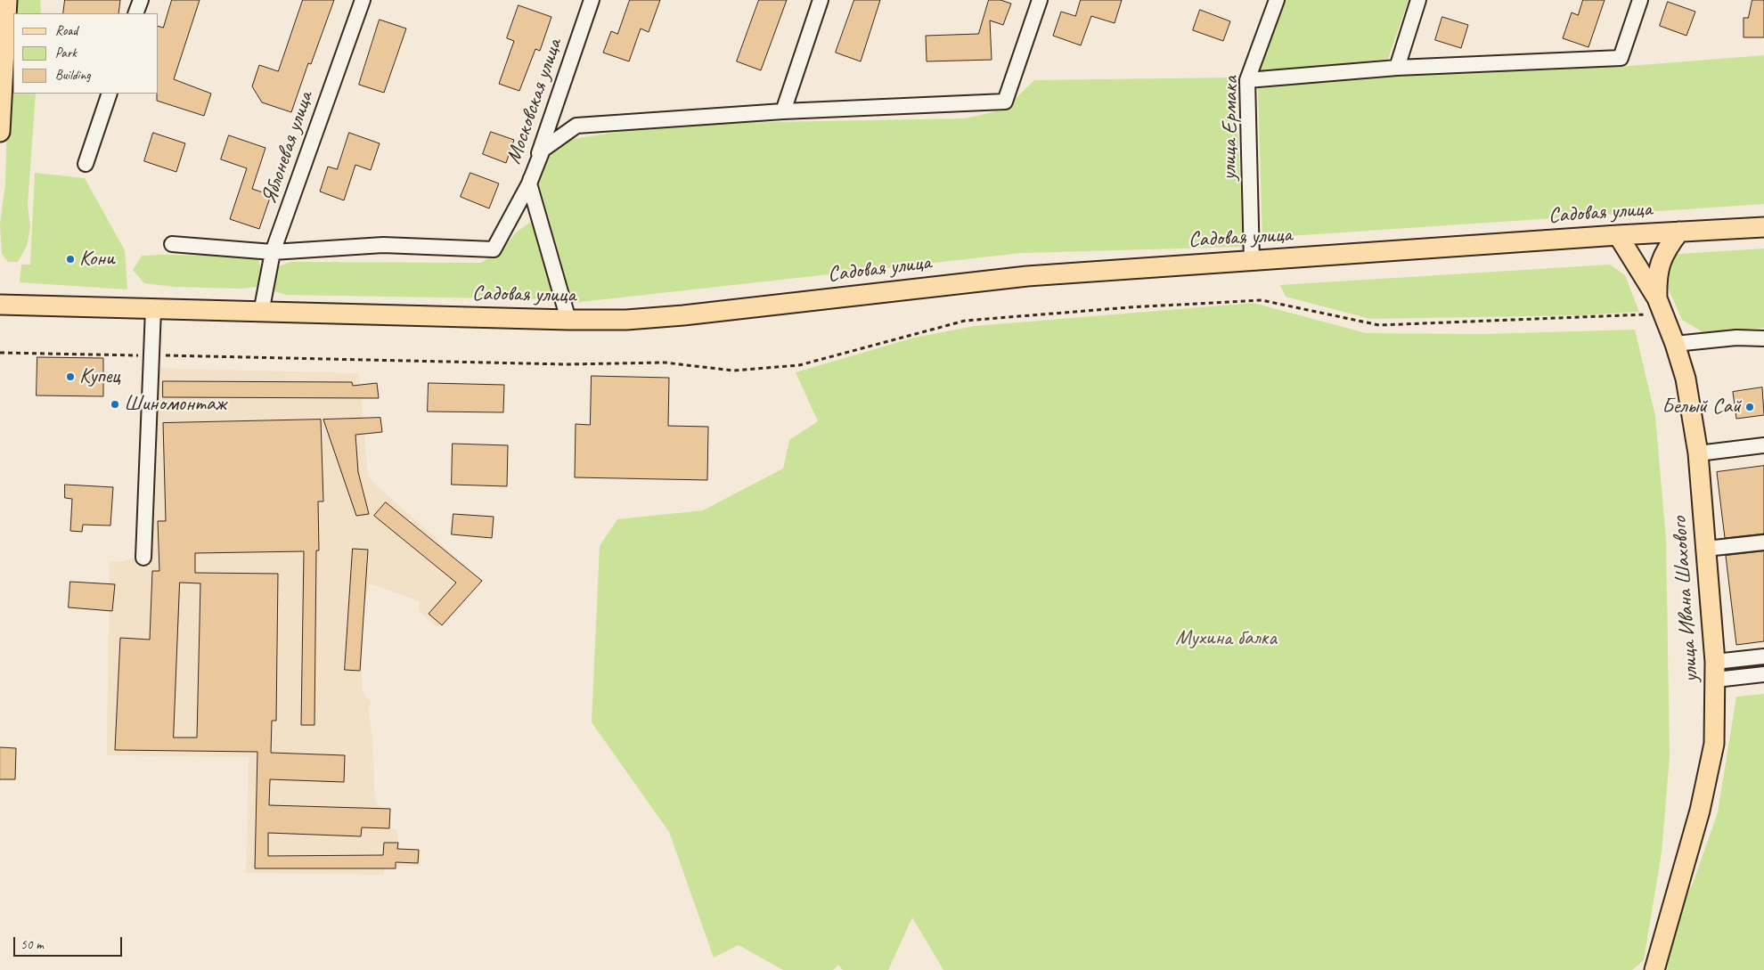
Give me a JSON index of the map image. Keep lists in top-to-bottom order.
{
  "streets": {
    "main road": ["Садовая улица", "улица Ивана Шахового"],
    "street": ["Московская улица", "улица Ермака", "Яблоневая улица"]
  },
  "crossings": [
    ["Московская улица", "Садовая улица"],
    ["улица Ермака", "Садовая улица"],
    ["Яблоневая улица", "Садовая улица"],
    ["Садовая улица", "улица Ивана Шахового"]
  ],
  "parks": ["Мухина балка"],
  "places": [
    "Кони",
    "Купец",
    "Шиномонтаж",
    "Белый Сай"
  ],
  "legend": ["Road", "Park", "Building"],
  "scale_bar": "50 m"
}
